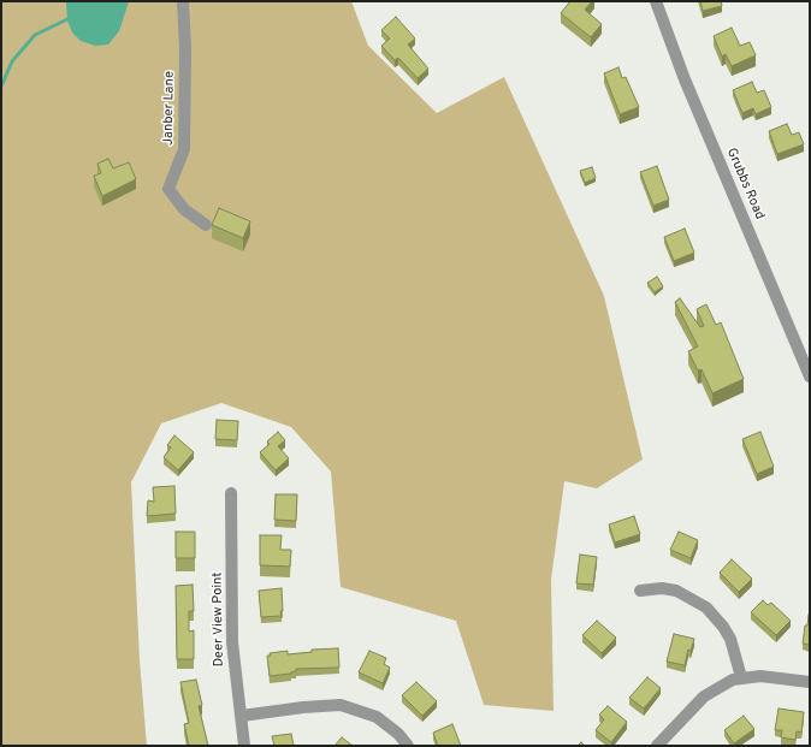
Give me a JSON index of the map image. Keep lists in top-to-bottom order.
{
  "streets": {
    "street": ["Janber Lane", "Grubbs Road", "Deer View Point"]
  }
}
